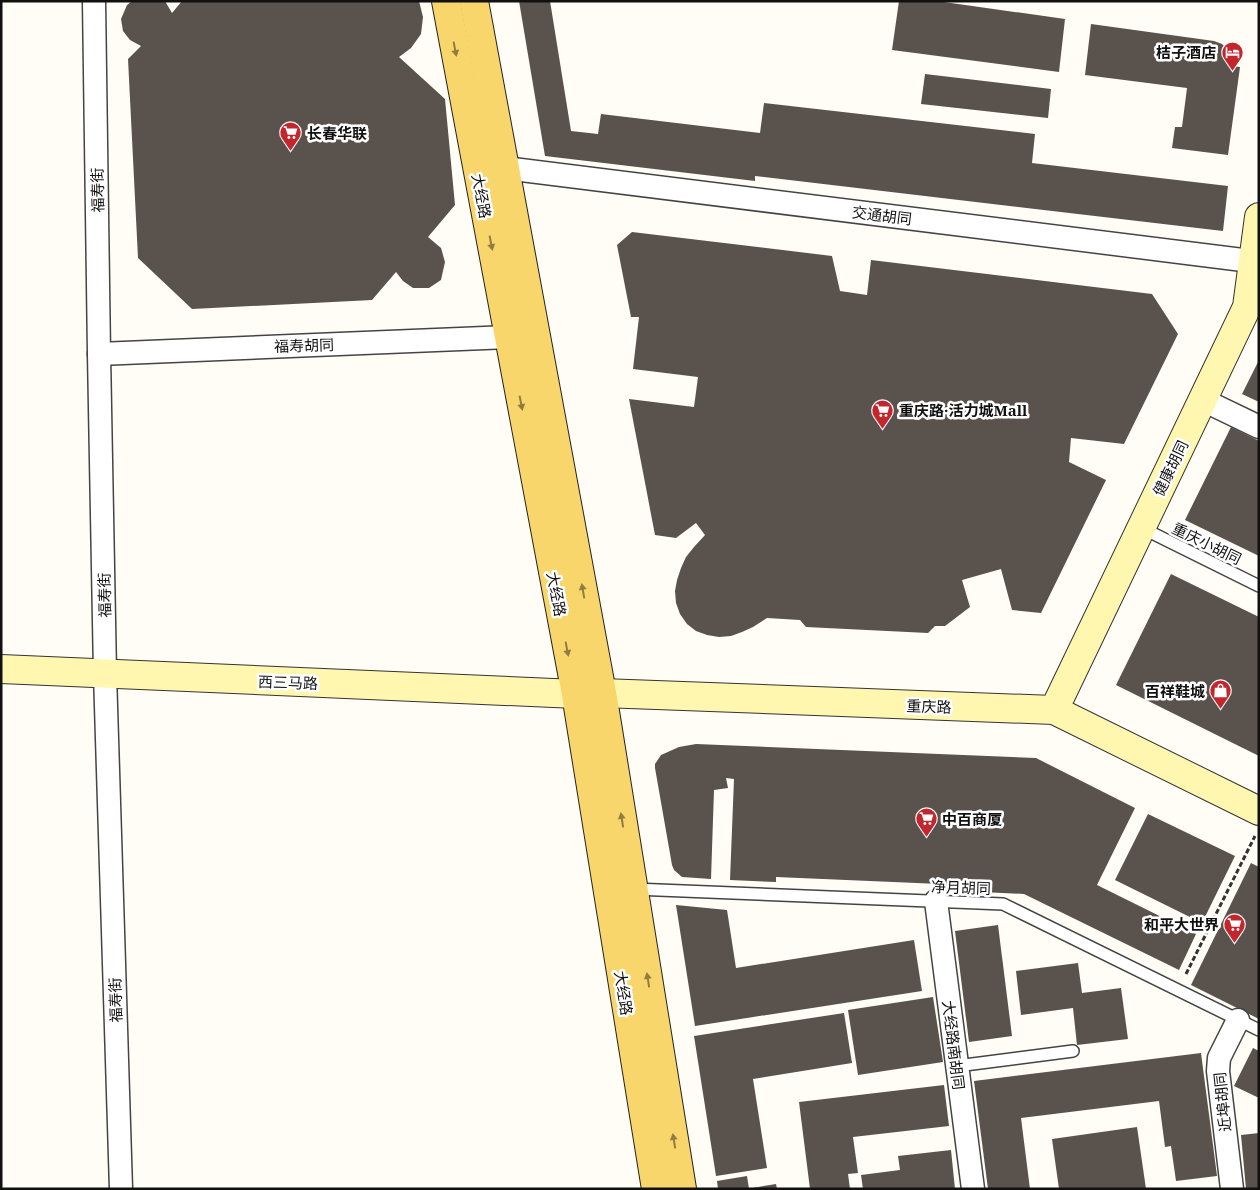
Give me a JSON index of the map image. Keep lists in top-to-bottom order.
{
  "streets": {
    "main road": ["大经路"],
    "street": [
      "福寿街",
      "交通胡同",
      "福寿胡同",
      "健康胡同",
      "西三马路",
      "重庆路",
      "大经路南胡同",
      "近埠胡同"
    ],
    "lane": ["重庆小胡同", "净月胡同"]
  },
  "crossings": [
    ["福寿街", "福寿胡同"],
    ["福寿街", "西三马路"],
    ["大经路", "交通胡同"],
    ["大经路", "福寿胡同"],
    ["大经路", "西三马路"],
    ["大经路", "重庆路"],
    ["大经路", "净月胡同"],
    ["交通胡同", "健康胡同"],
    ["健康胡同", "重庆小胡同"],
    ["健康胡同", "重庆路"],
    ["西三马路", "重庆路"],
    ["净月胡同", "大经路南胡同"],
    ["净月胡同", "近埠胡同"]
  ],
  "places": {
    "hotel": ["桔子酒店"],
    "supermarket": [
      "长春华联",
      "重庆路·活力城Mall",
      "中百商厦",
      "和平大世界"
    ],
    "shop": ["百祥鞋城"]
  }
}
